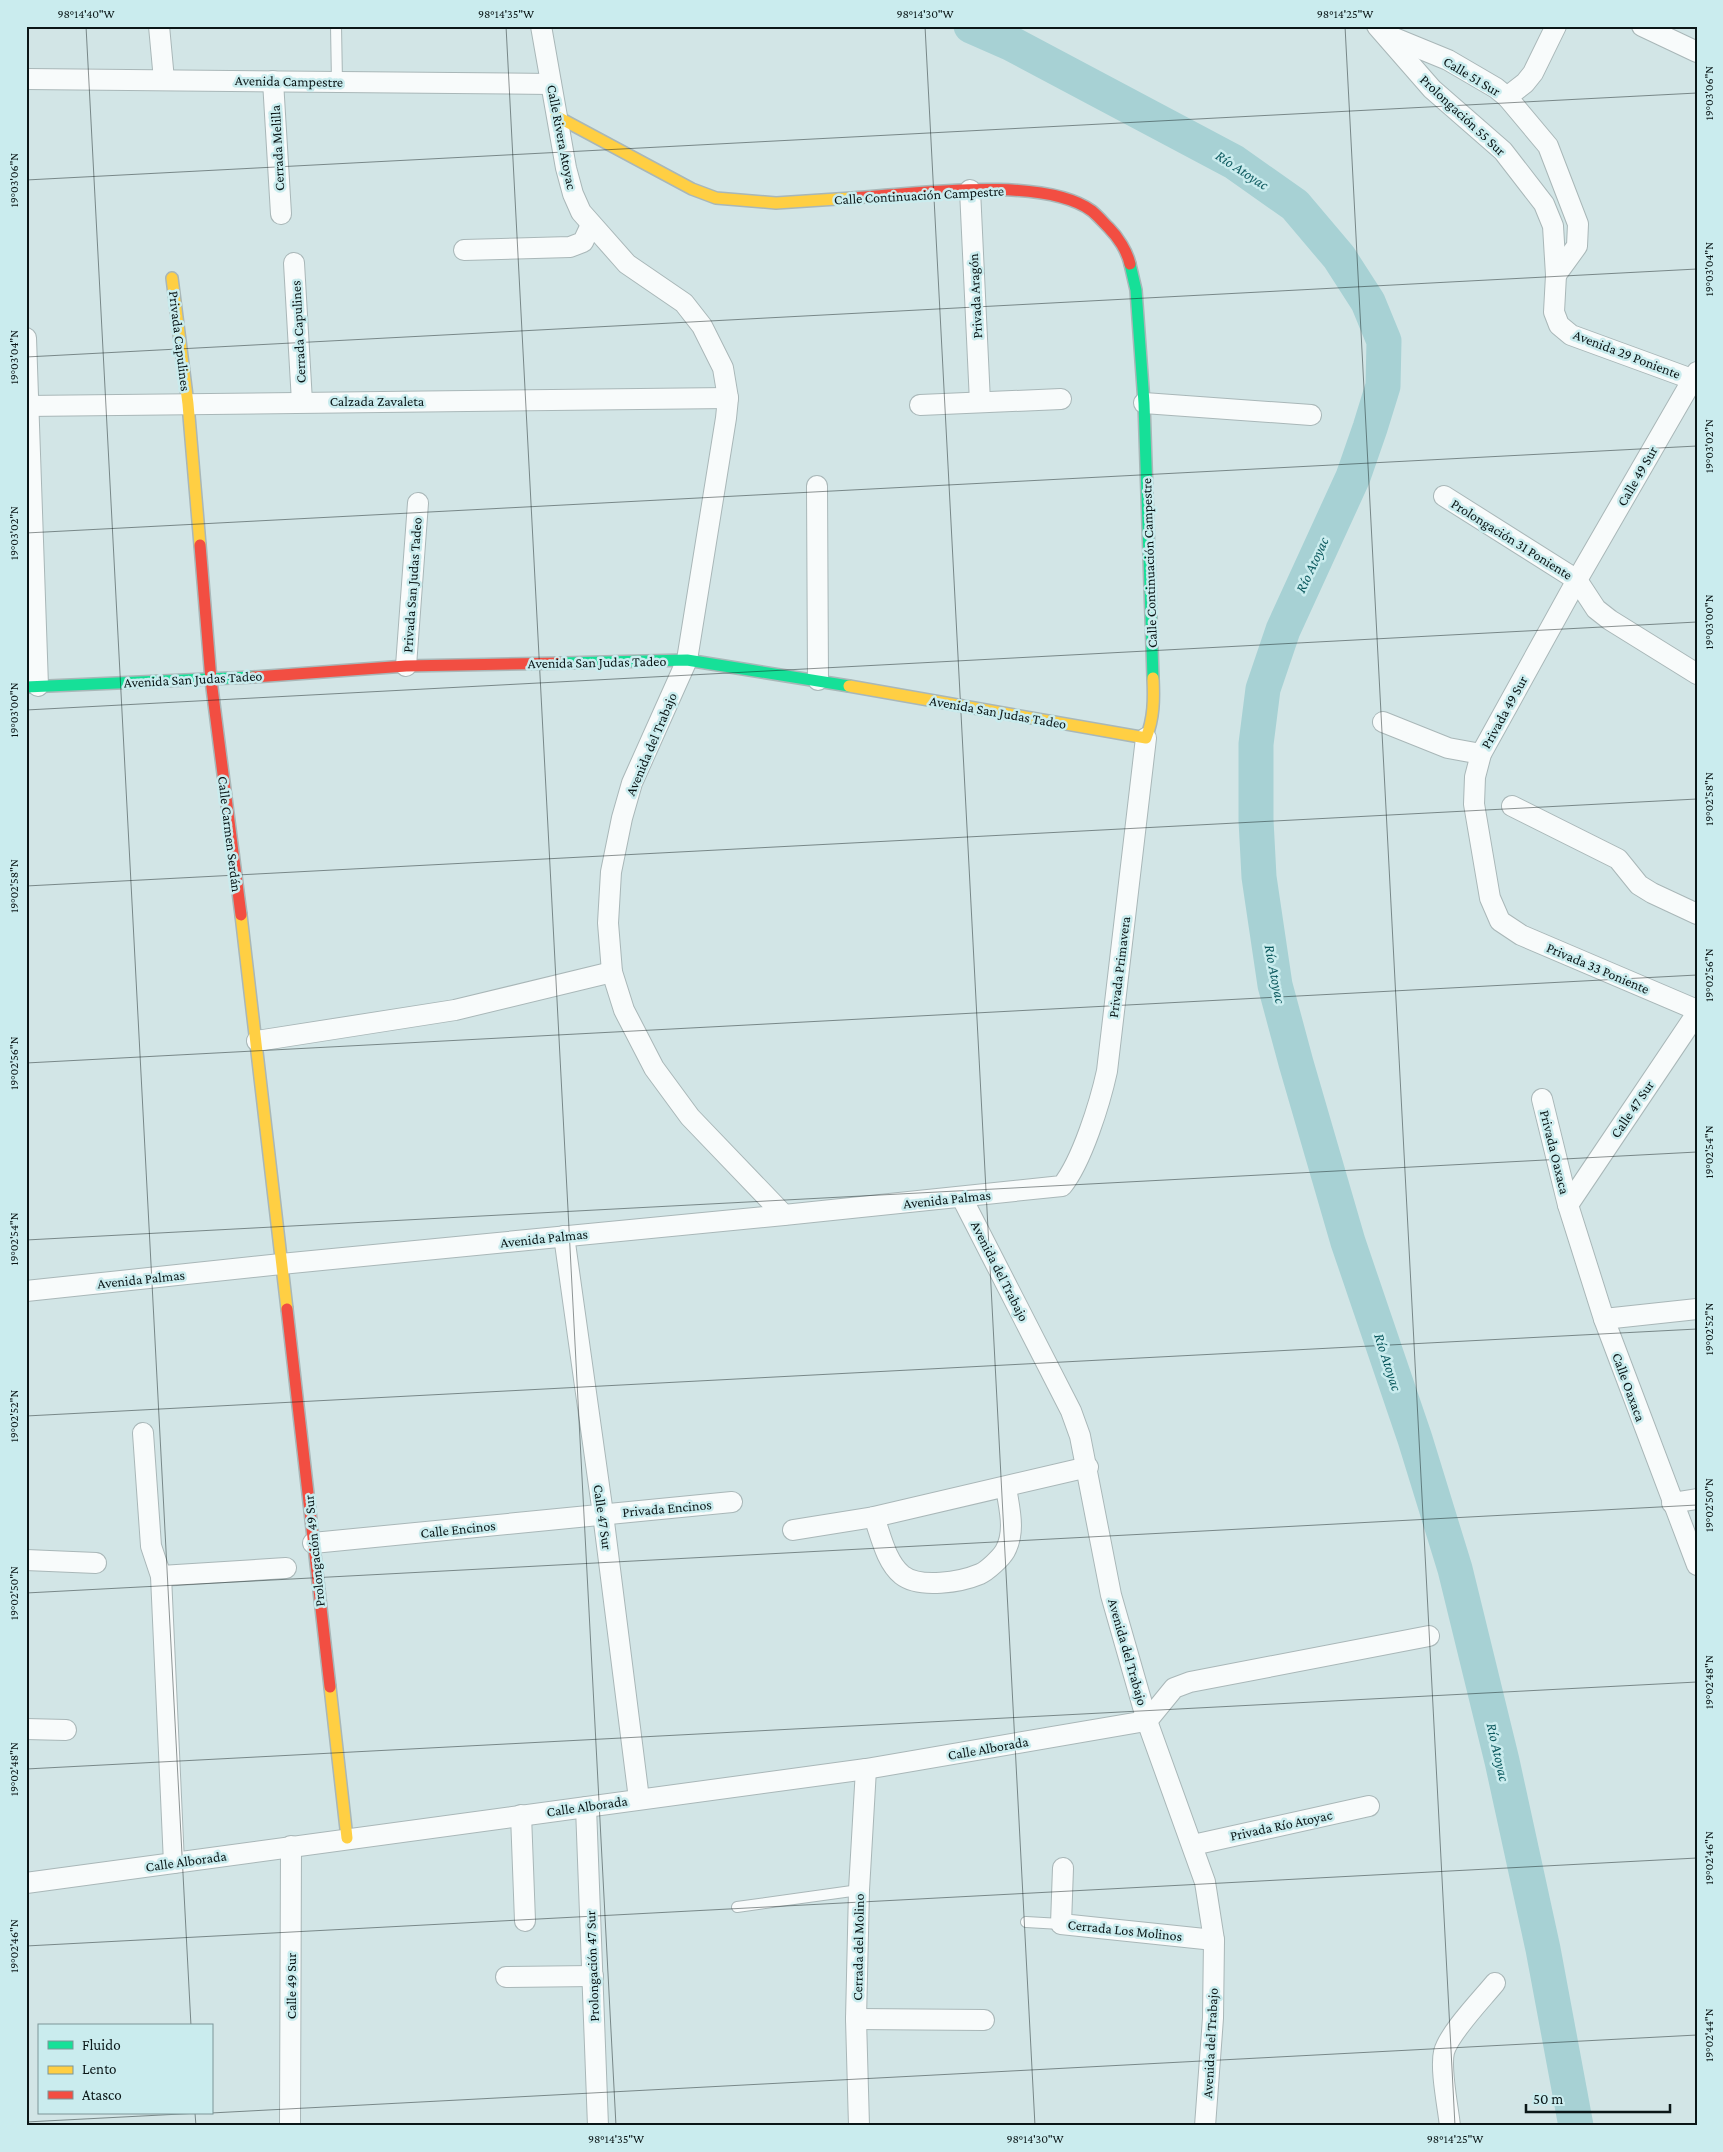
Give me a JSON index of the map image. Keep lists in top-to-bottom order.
{
  "streets": {
    "street": [
      "Calle 51 Sur",
      "Avenida Campestre",
      "Prolongación 55 Sur",
      "Calle Rivera Atoyac",
      "Cerrada Melilla",
      "Calle Continuación Campestre",
      "Privada Aragón",
      "Cerrada Capulines",
      "Privada Capulines",
      "Avenida 29 Poniente",
      "Calzada Zavaleta",
      "Calle 49 Sur",
      "Prolongación 31 Poniente",
      "Privada San Judas Tadeo",
      "Avenida San Judas Tadeo",
      "Privada 49 Sur",
      "Avenida del Trabajo",
      "Calle Carmen Serdán",
      "Privada Primavera",
      "Privada 33 Poniente",
      "Calle 47 Sur",
      "Privada Oaxaca",
      "Avenida Palmas",
      "Calle Oaxaca",
      "Privada Encinos",
      "Calle Encinos",
      "Prolongación 49 Sur",
      "Calle Alborada",
      "Privada Río Atoyac",
      "Cerrada Los Molinos",
      "Cerrada del Molino",
      "Prolongación 47 Sur"
    ]
  },
  "crossings": [
    ["Calle 51 Sur", "Prolongación 55 Sur"],
    ["Avenida Campestre", "Calle Rivera Atoyac"],
    ["Avenida Campestre", "Cerrada Melilla"],
    ["Prolongación 55 Sur", "Avenida 29 Poniente"],
    ["Calle Rivera Atoyac", "Calle Continuación Campestre"],
    ["Calle Rivera Atoyac", "Calzada Zavaleta"],
    ["Calle Rivera Atoyac", "Avenida del Trabajo"],
    ["Calle Continuación Campestre", "Privada Aragón"],
    ["Calle Continuación Campestre", "Avenida San Judas Tadeo"],
    ["Calle Continuación Campestre", "Privada Primavera"],
    ["Cerrada Capulines", "Calzada Zavaleta"],
    ["Privada Capulines", "Calzada Zavaleta"],
    ["Privada Capulines", "Calle Carmen Serdán"],
    ["Avenida 29 Poniente", "Calle 49 Sur"],
    ["Calzada Zavaleta", "Avenida del Trabajo"],
    ["Calzada Zavaleta", "Calle Carmen Serdán"],
    ["Calle 49 Sur", "Prolongación 31 Poniente"],
    ["Calle 49 Sur", "Privada 49 Sur"],
    ["Calle 49 Sur", "Calle Alborada"],
    ["Prolongación 31 Poniente", "Privada 49 Sur"],
    ["Privada San Judas Tadeo", "Avenida San Judas Tadeo"],
    ["Avenida San Judas Tadeo", "Avenida del Trabajo"],
    ["Avenida San Judas Tadeo", "Calle Carmen Serdán"],
    ["Avenida San Judas Tadeo", "Privada Primavera"],
    ["Privada 49 Sur", "Privada 33 Poniente"],
    ["Avenida del Trabajo", "Avenida Palmas"],
    ["Avenida del Trabajo", "Calle Alborada"],
    ["Avenida del Trabajo", "Privada Río Atoyac"],
    ["Avenida del Trabajo", "Cerrada Los Molinos"],
    ["Calle Carmen Serdán", "Avenida Palmas"],
    ["Calle Carmen Serdán", "Prolongación 49 Sur"],
    ["Privada Primavera", "Avenida Palmas"],
    ["Privada 33 Poniente", "Calle 47 Sur"],
    ["Calle 47 Sur", "Privada Oaxaca"],
    ["Calle 47 Sur", "Avenida Palmas"],
    ["Calle 47 Sur", "Calle Oaxaca"],
    ["Calle 47 Sur", "Privada Encinos"],
    ["Calle 47 Sur", "Calle Encinos"],
    ["Calle 47 Sur", "Calle Alborada"],
    ["Privada Oaxaca", "Calle Oaxaca"],
    ["Avenida Palmas", "Prolongación 49 Sur"],
    ["Privada Encinos", "Calle Encinos"],
    ["Calle Encinos", "Prolongación 49 Sur"],
    ["Prolongación 49 Sur", "Calle Alborada"],
    ["Calle Alborada", "Cerrada del Molino"],
    ["Calle Alborada", "Prolongación 47 Sur"]
  ],
  "water": ["Río Atoyac"],
  "legend": ["Fluido", "Lento", "Atasco"],
  "scale_bar": "50 m",
  "coordinates": [
    "98°14'40\"W",
    "98°14'35\"W",
    "98°14'30\"W",
    "98°14'25\"W",
    "19°03'06\"N",
    "19°03'04\"N",
    "19°03'02\"N",
    "19°03'00\"N",
    "19°02'58\"N",
    "19°02'56\"N",
    "19°02'54\"N",
    "19°02'52\"N",
    "19°02'50\"N",
    "19°02'48\"N",
    "19°02'46\"N",
    "19°02'44\"N"
  ]
}
